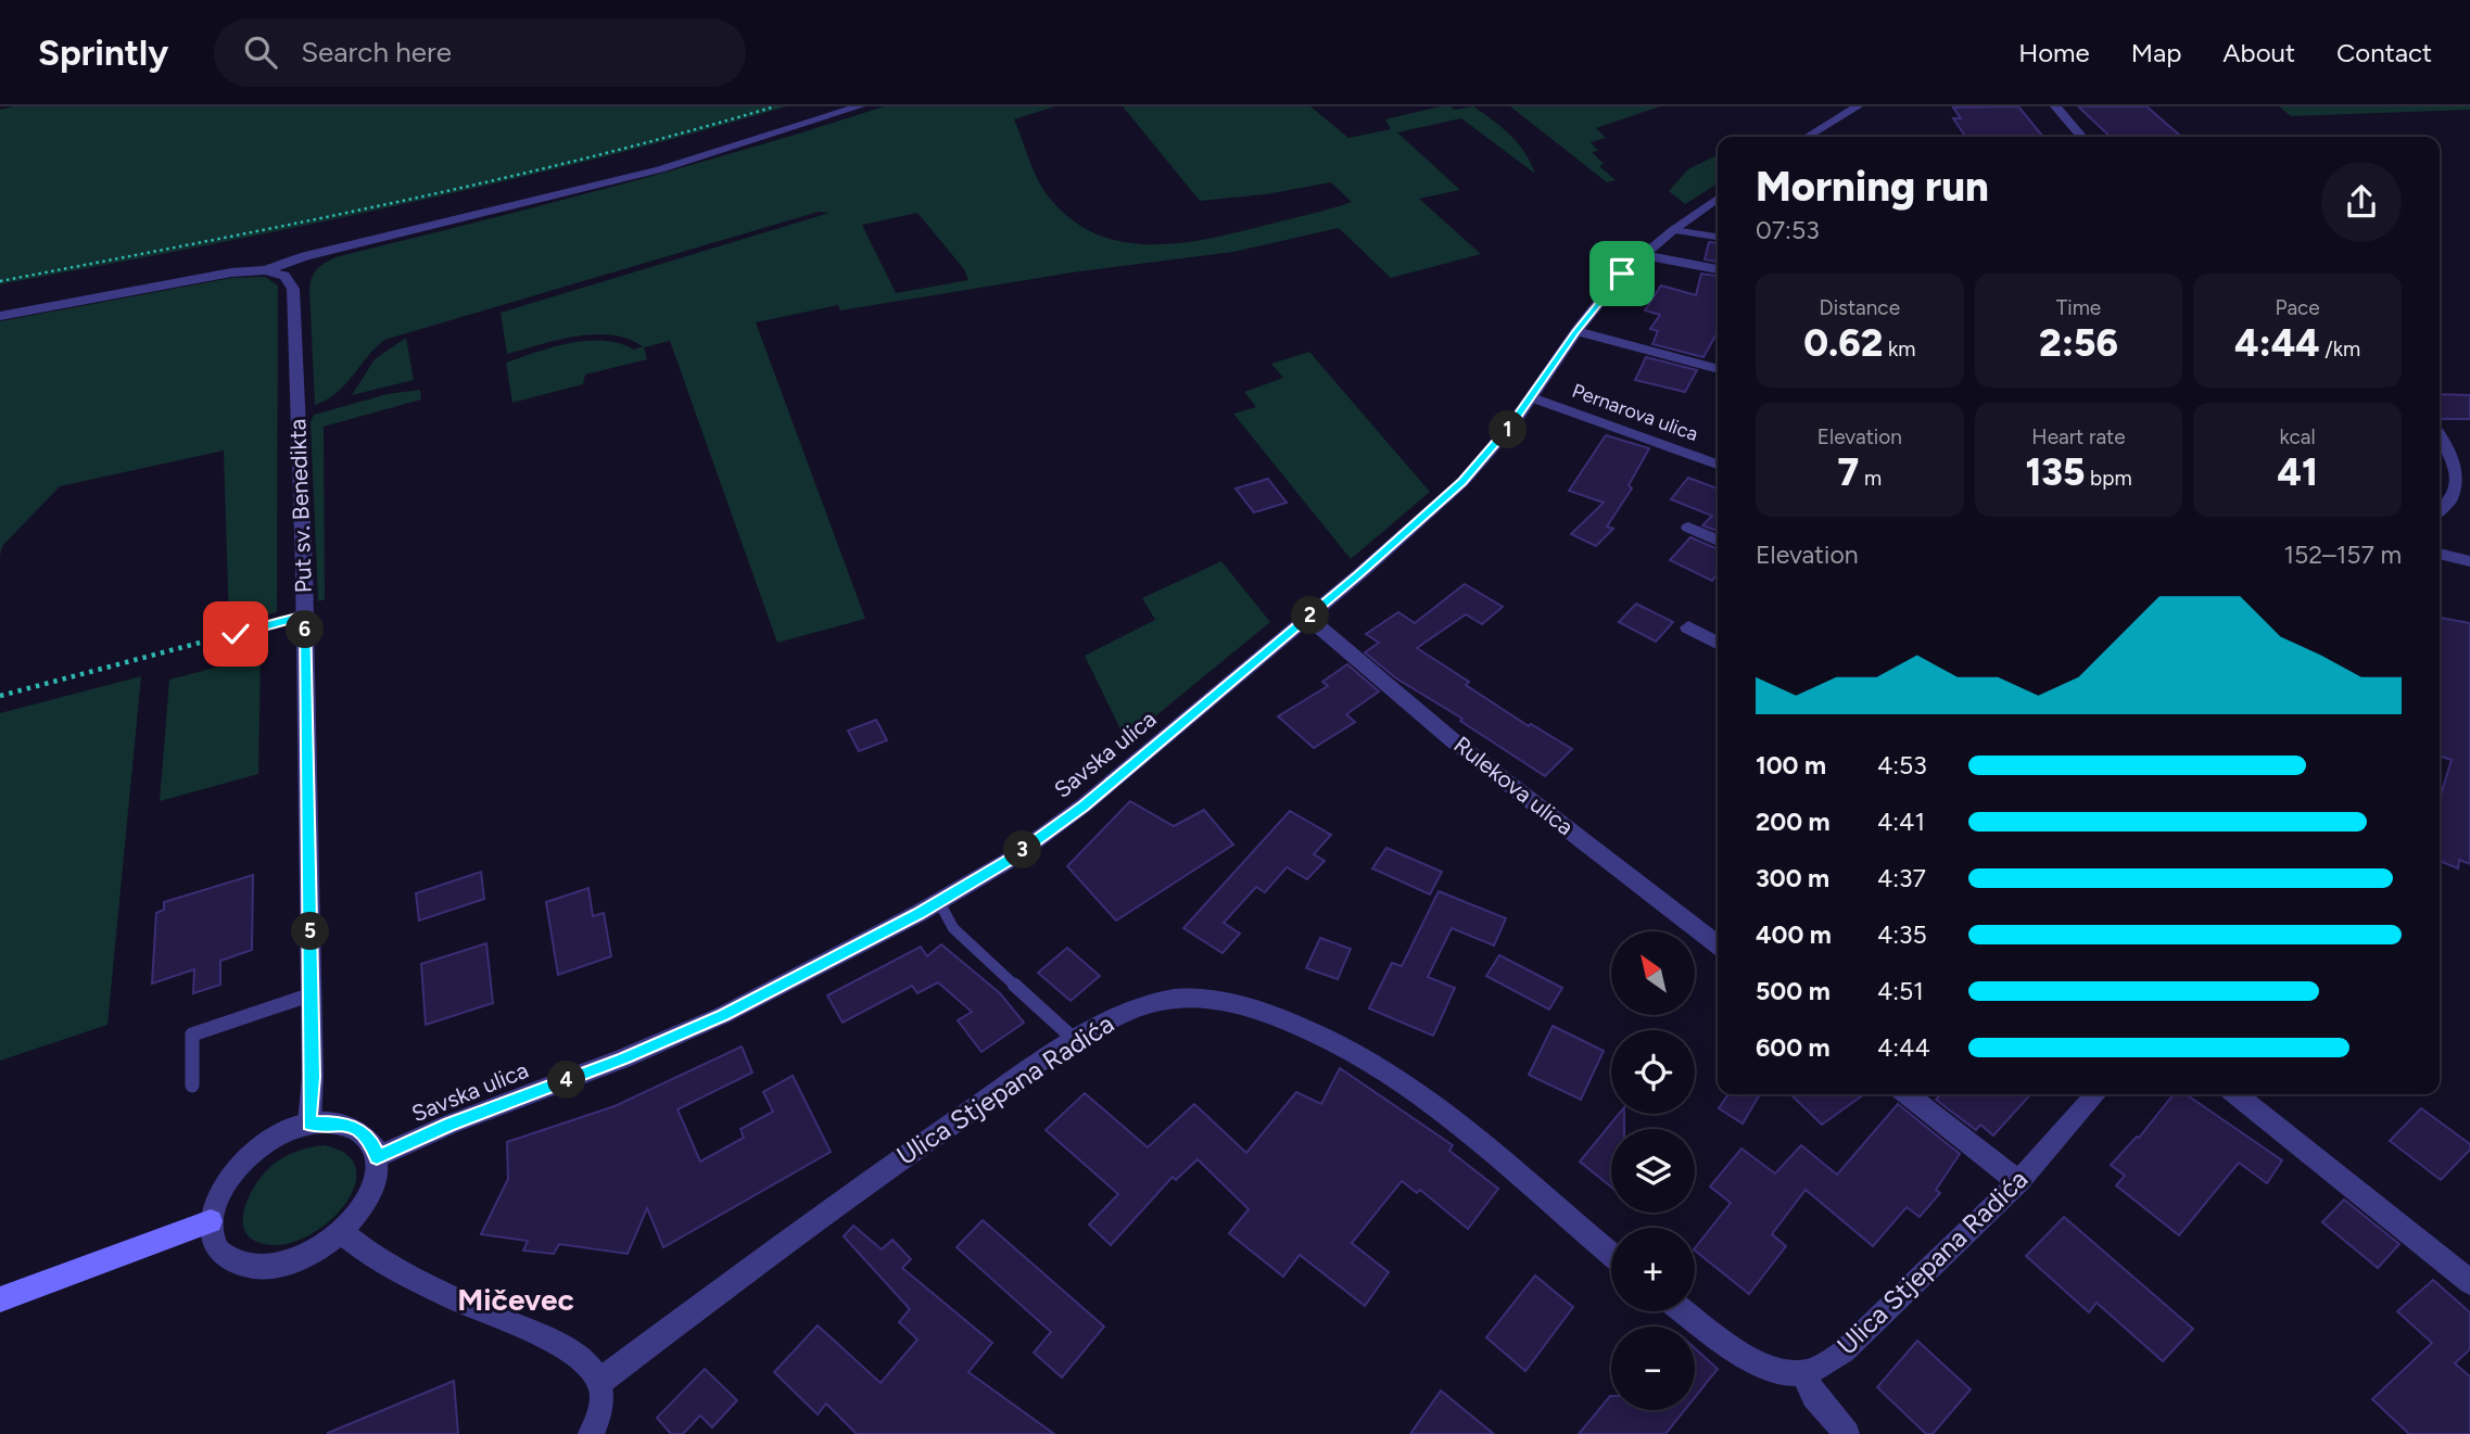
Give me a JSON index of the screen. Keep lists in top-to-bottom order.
{
  "streets": {
    "street": [
      "Pernarova ulica",
      "Put sv. Benedikta",
      "Savska ulica",
      "Rulekova ulica",
      "Ulica Stjepana Radića"
    ]
  },
  "crossings": [
    ["Pernarova ulica", "Savska ulica"],
    ["Put sv. Benedikta", "Savska ulica"],
    ["Savska ulica", "Rulekova ulica"]
  ],
  "districts": ["Mičevec"],
  "north": "top left",
  "page": {
    "header": "Sprintly",
    "search": "Search here",
    "nav": [
      "Home",
      "Map",
      "About",
      "Contact"
    ],
    "heading": ["Morning run", "07:53"],
    "stats": [
      ["Distance", "0.62 km"],
      ["Time", "2:56"],
      ["Pace", "4:44 /km"],
      ["Elevation", "7 m"],
      ["Heart rate", "135 bpm"],
      ["kcal", "41"]
    ],
    "pins": [
      "1",
      "2",
      "6",
      "3",
      "5",
      "4"
    ],
    "chart": ["Elevation", "152–157 m"],
    "list": [
      {
        "name": "100 m",
        "note": "4:53"
      },
      {
        "name": "200 m",
        "note": "4:41"
      },
      {
        "name": "300 m",
        "note": "4:37"
      },
      {
        "name": "400 m",
        "note": "4:35"
      },
      {
        "name": "500 m",
        "note": "4:51"
      },
      {
        "name": "600 m",
        "note": "4:44"
      }
    ],
    "map_buttons": ["+", "−"]
  }
}
